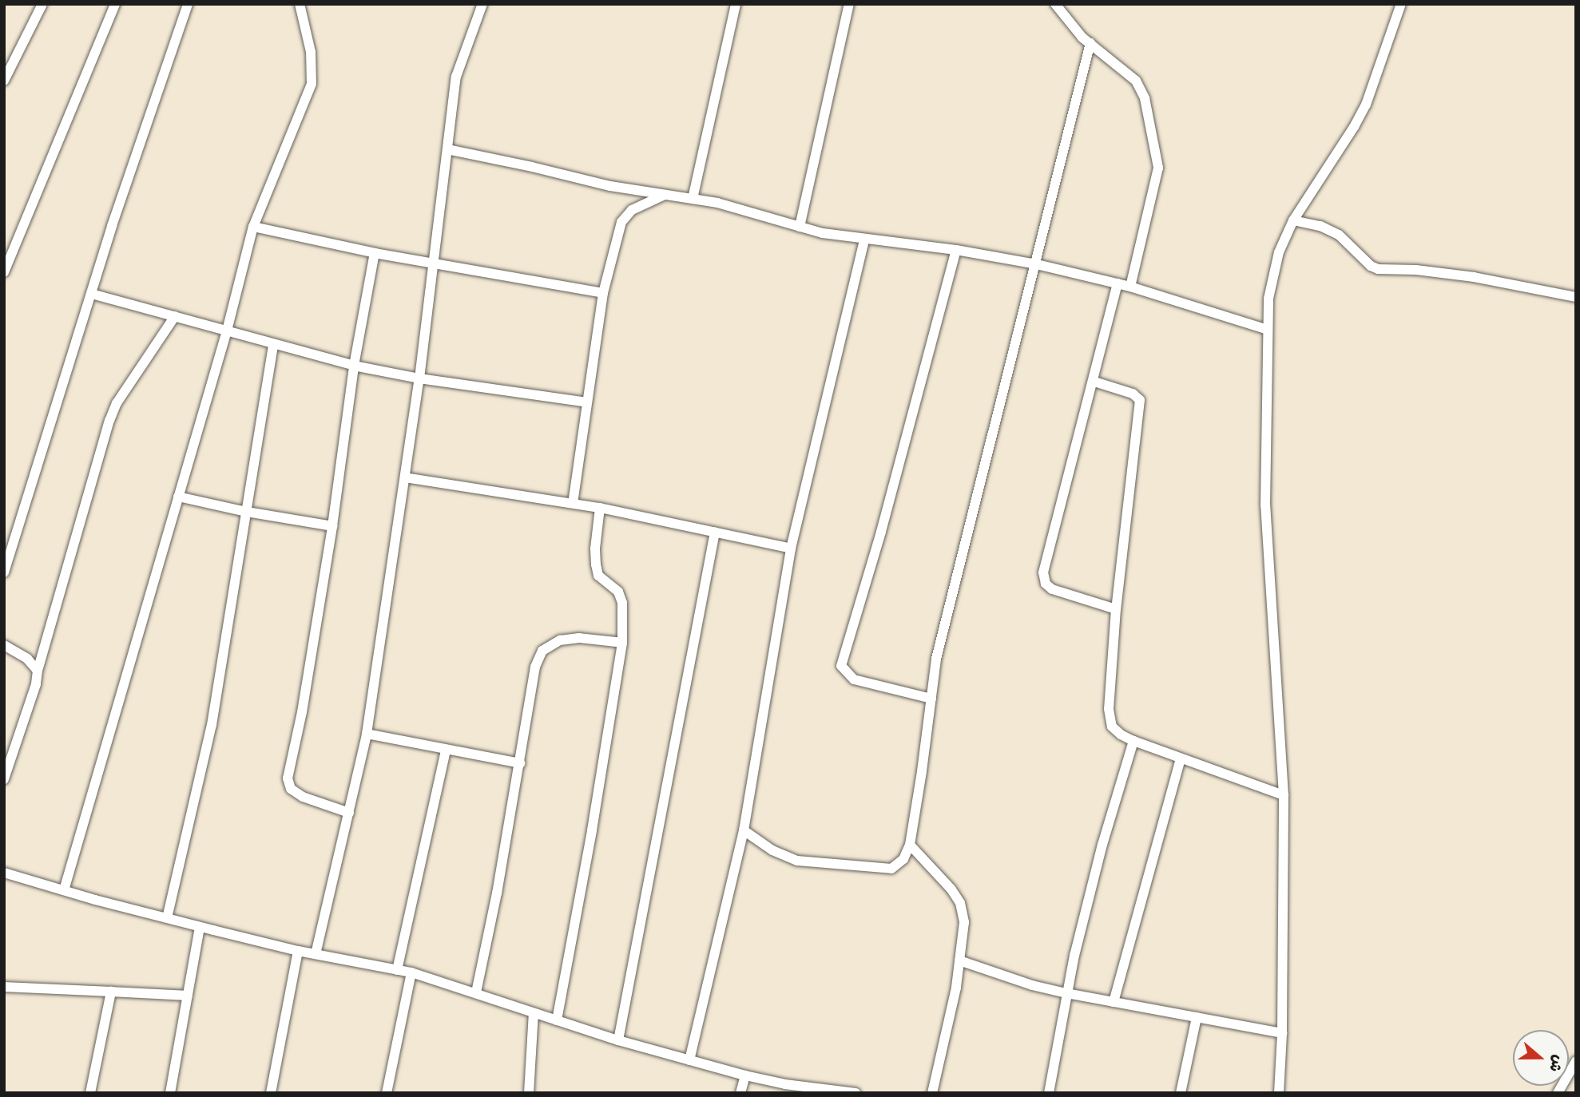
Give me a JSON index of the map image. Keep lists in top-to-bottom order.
{
  "north": "right"
}
